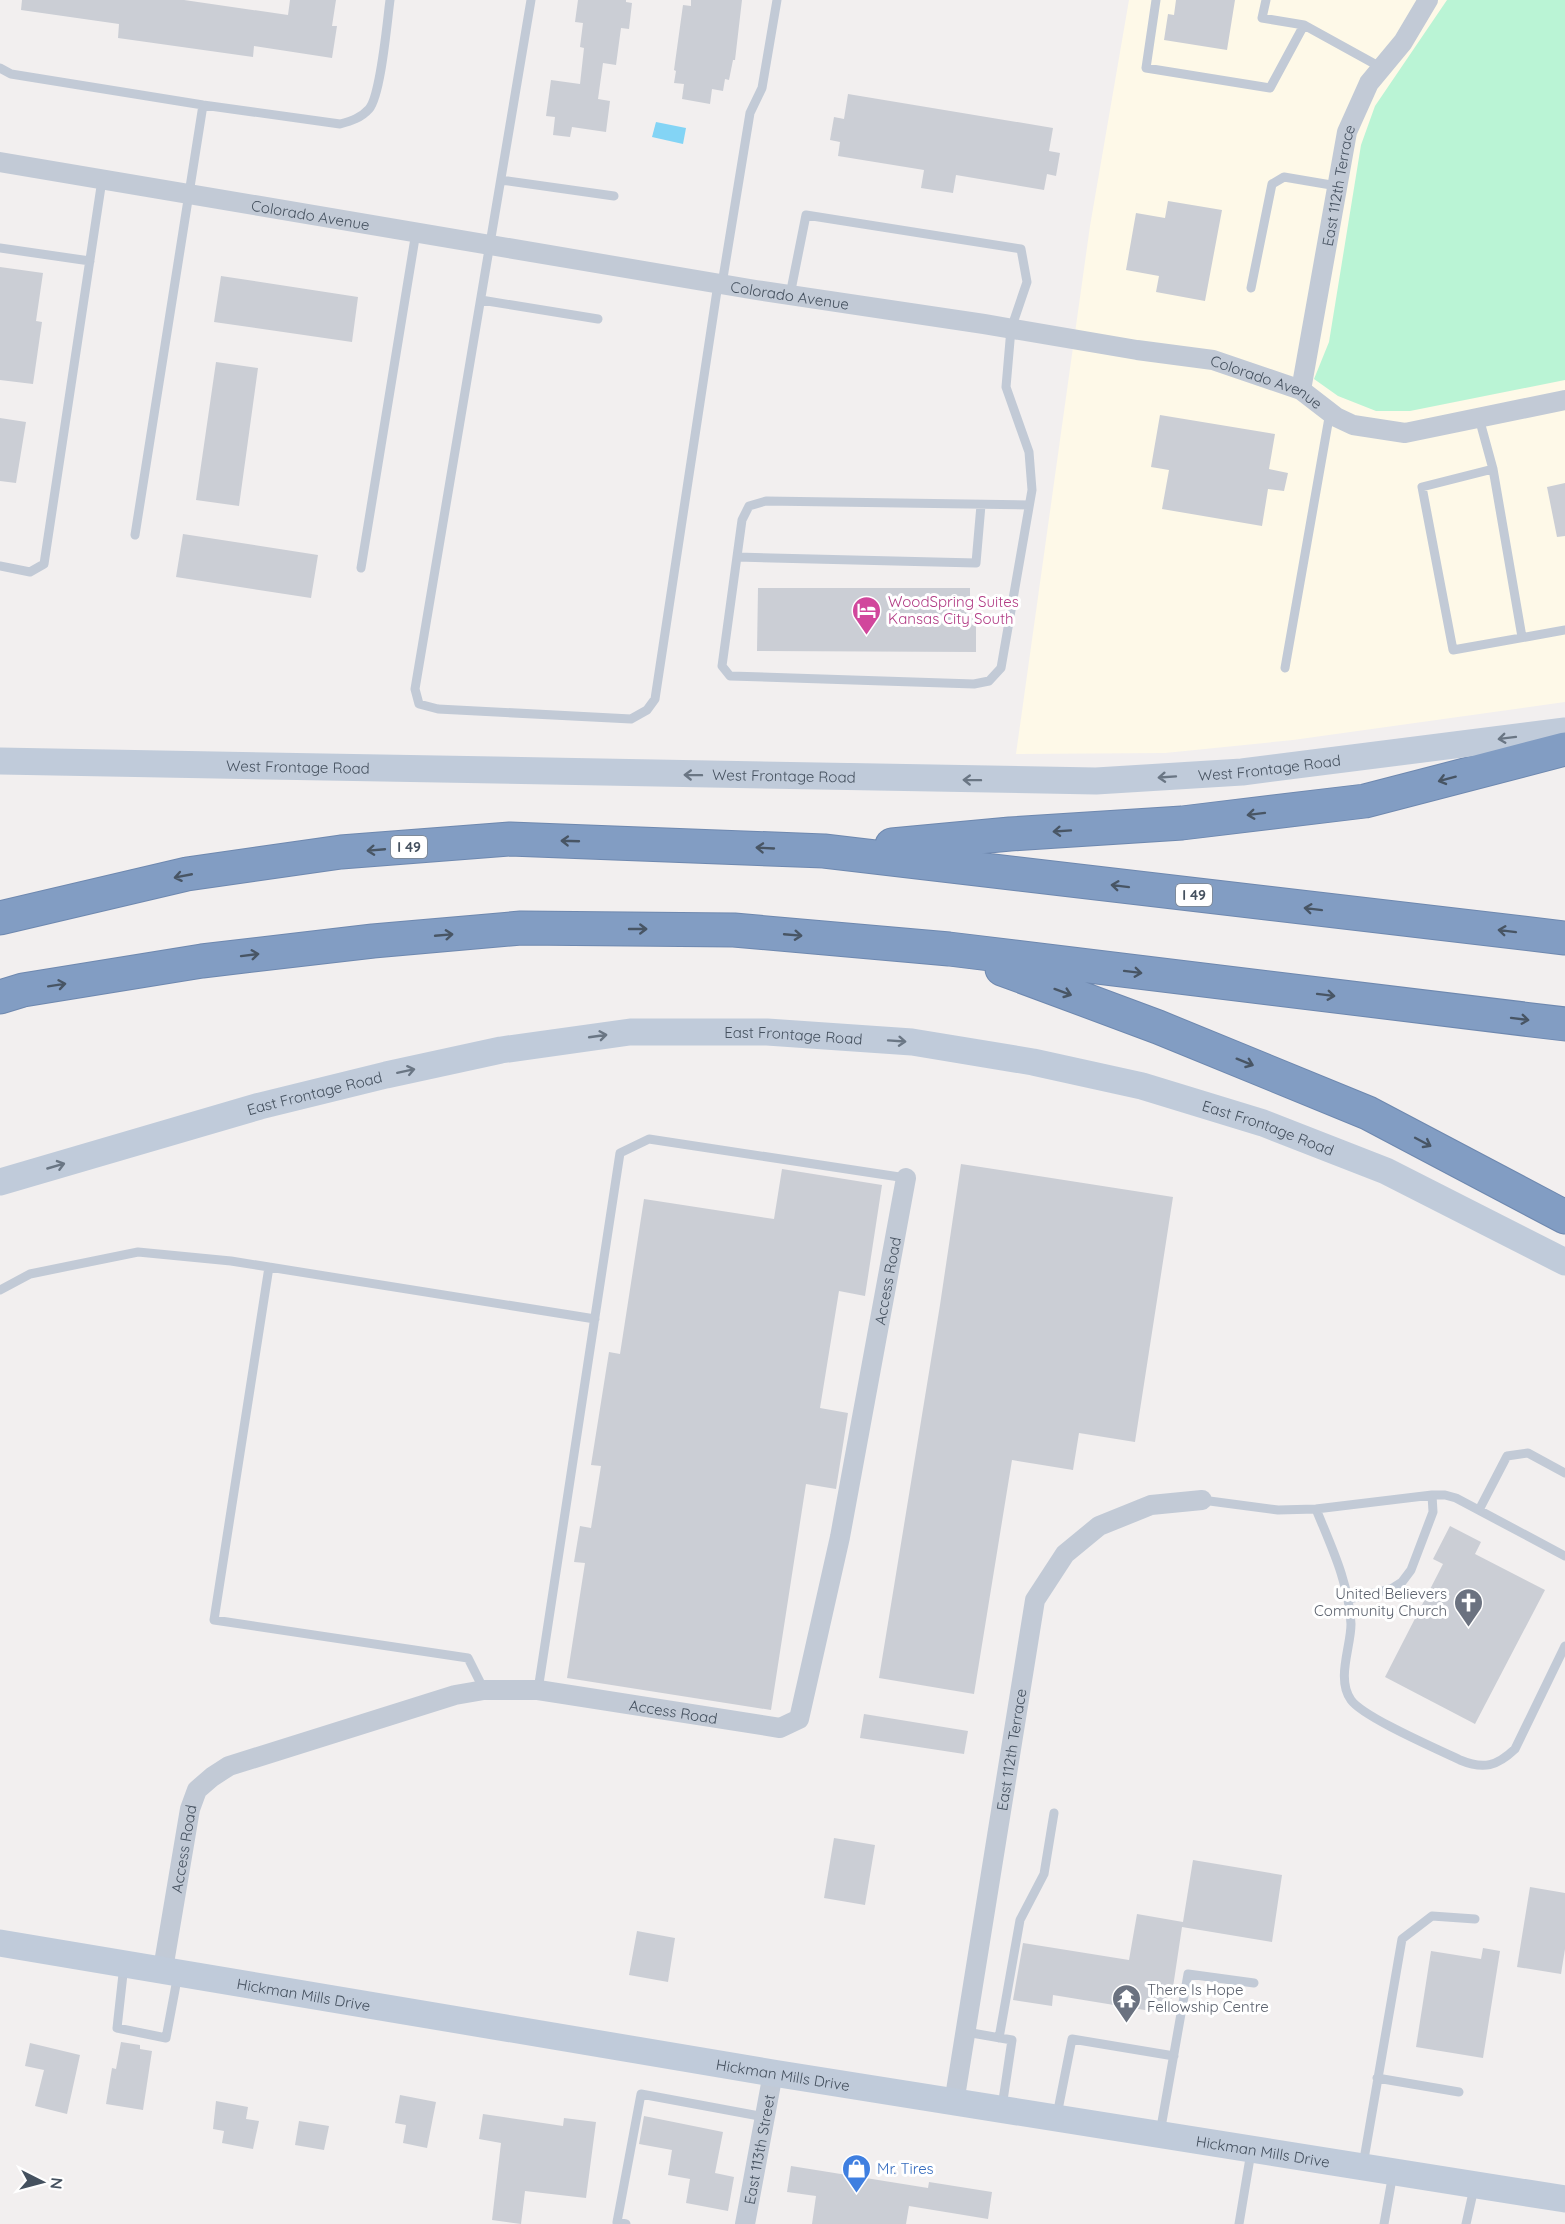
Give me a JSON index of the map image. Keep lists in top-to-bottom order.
{
  "streets": {
    "highway": ["I 49"],
    "street": [
      "East 112th Terrace",
      "Colorado Avenue",
      "West Frontage Road",
      "East Frontage Road",
      "Access Road",
      "Hickman Mills Drive",
      "East 113th Street"
    ]
  },
  "crossings": [
    ["East 112th Terrace", "Colorado Avenue"],
    ["East 112th Terrace", "Hickman Mills Drive"],
    ["Access Road", "Hickman Mills Drive"],
    ["Hickman Mills Drive", "East 113th Street"]
  ],
  "one_way": ["West Frontage Road", "East Frontage Road"],
  "places": {
    "hotel": ["WoodSpring Suites Kansas City South"],
    "church": ["United Believers Community Church"],
    "temple": ["There Is Hope Fellowship Centre"],
    "shop": ["Mr. Tires"]
  },
  "north": "right"
}
